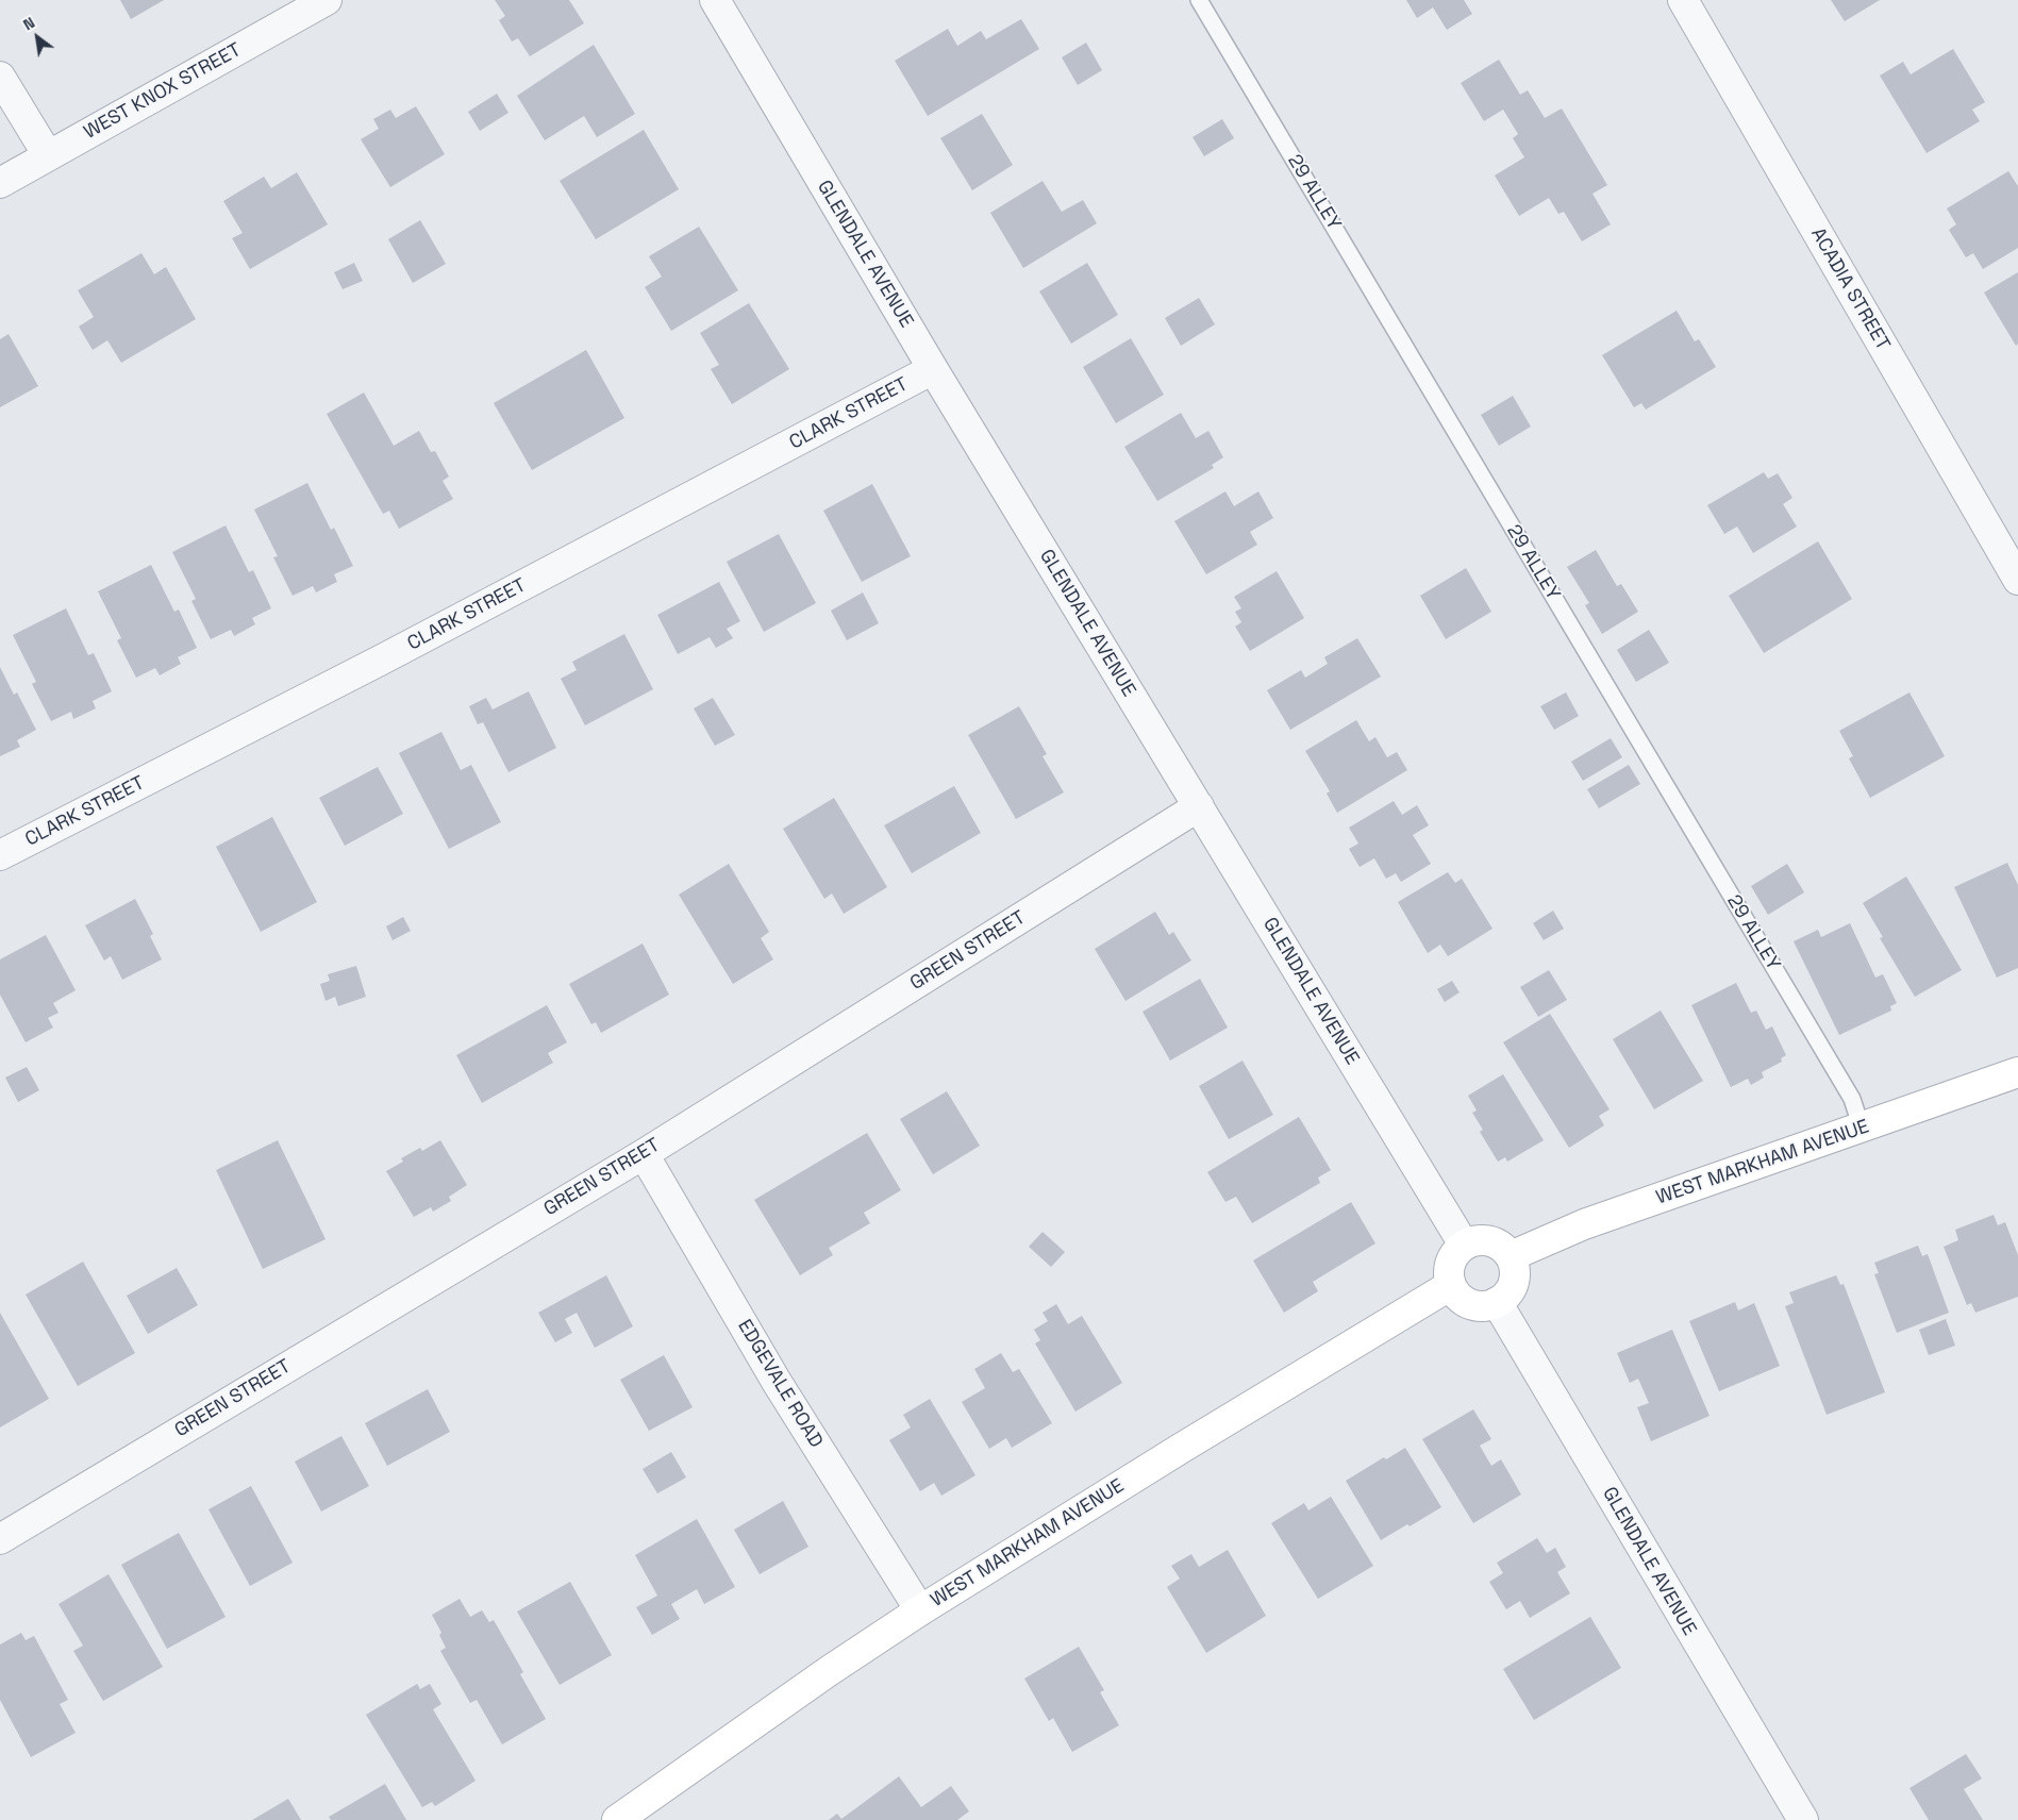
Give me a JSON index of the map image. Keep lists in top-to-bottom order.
{
  "streets": {
    "street": [
      "WEST KNOX STREET",
      "GLENDALE AVENUE",
      "ACADIA STREET",
      "CLARK STREET",
      "GREEN STREET",
      "WEST MARKHAM AVENUE",
      "EDGEVALE ROAD"
    ],
    "lane": ["29 ALLEY"]
  },
  "crossings": [
    ["29 ALLEY", "WEST MARKHAM AVENUE"],
    ["GLENDALE AVENUE", "CLARK STREET"],
    ["GLENDALE AVENUE", "GREEN STREET"],
    ["GLENDALE AVENUE", "WEST MARKHAM AVENUE"],
    ["GREEN STREET", "EDGEVALE ROAD"],
    ["WEST MARKHAM AVENUE", "EDGEVALE ROAD"]
  ],
  "north": "top left"
}
